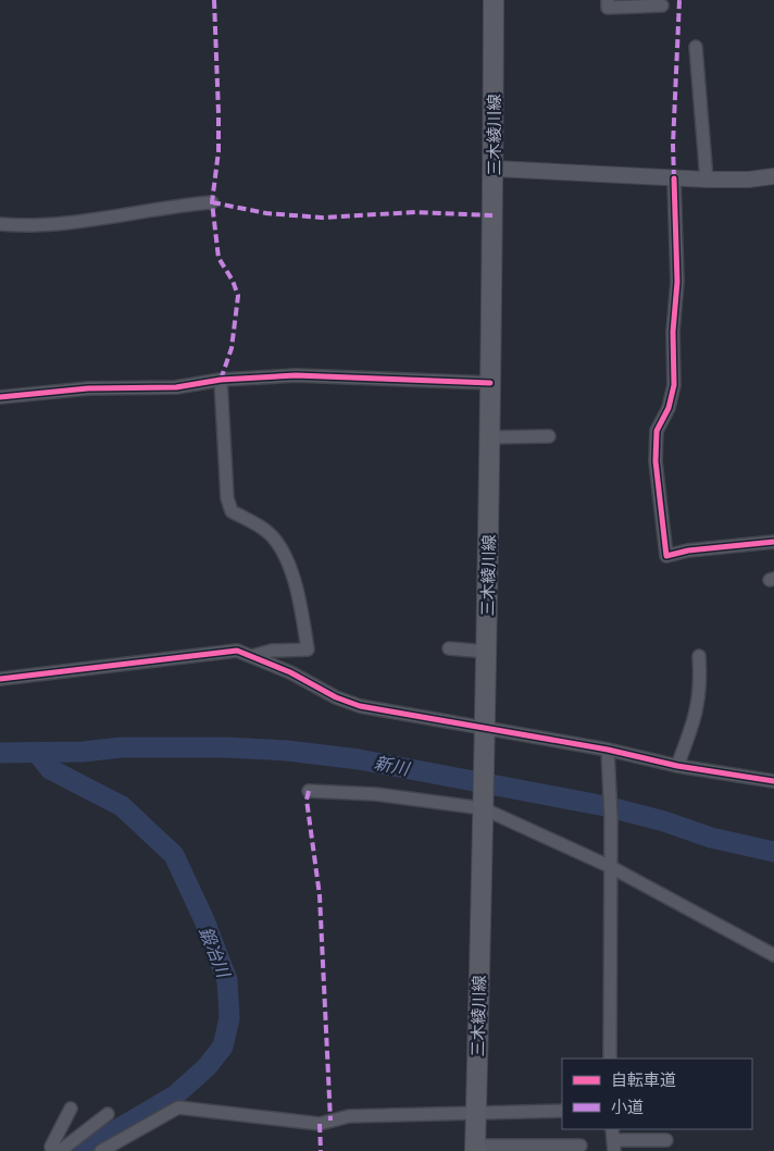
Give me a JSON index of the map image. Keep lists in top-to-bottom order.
{
  "streets": {
    "main road": ["三木綾川線"]
  },
  "water": ["新川", "鍛冶川"],
  "legend": ["自転車道", "小道"]
}
